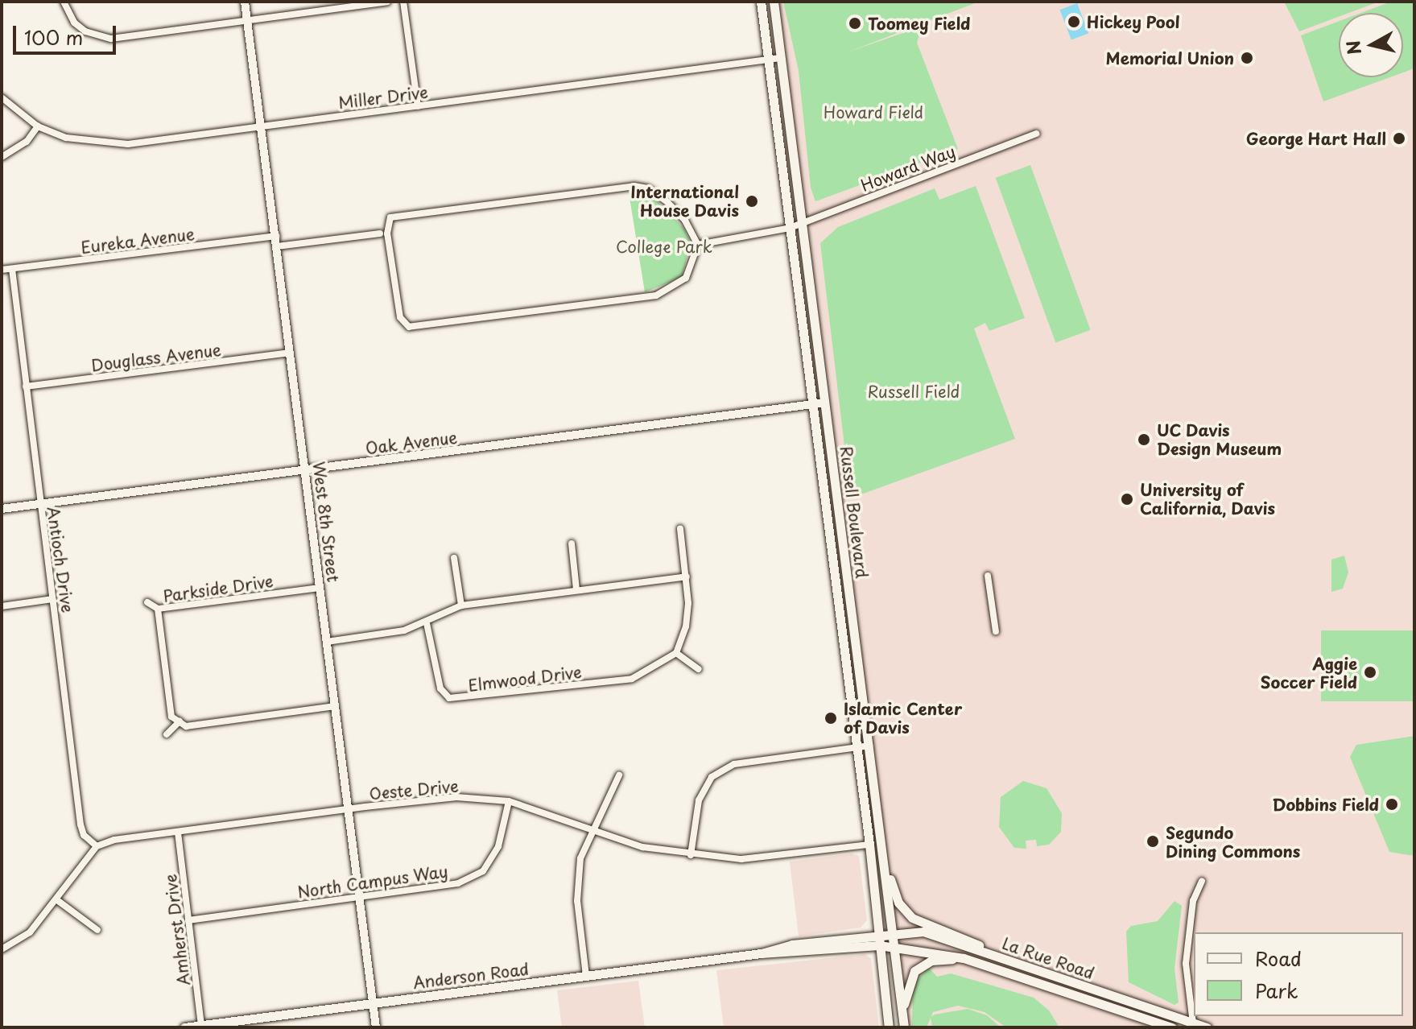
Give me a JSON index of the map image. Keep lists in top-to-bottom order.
{
  "streets": {
    "main road": ["Russell Boulevard", "La Rue Road", "Anderson Road"],
    "street": [
      "Miller Drive",
      "Howard Way",
      "Eureka Avenue",
      "Douglass Avenue",
      "Oak Avenue",
      "West 8th Street",
      "Antioch Drive",
      "Parkside Drive",
      "Elmwood Drive",
      "Oeste Drive",
      "North Campus Way",
      "Amherst Drive"
    ]
  },
  "crossings": [
    ["Miller Drive", "Russell Boulevard"],
    ["Miller Drive", "West 8th Street"],
    ["Howard Way", "Russell Boulevard"],
    ["Eureka Avenue", "West 8th Street"],
    ["Eureka Avenue", "Antioch Drive"],
    ["Douglass Avenue", "West 8th Street"],
    ["Douglass Avenue", "Antioch Drive"],
    ["Oak Avenue", "Russell Boulevard"],
    ["Oak Avenue", "West 8th Street"],
    ["Oak Avenue", "Antioch Drive"],
    ["Russell Boulevard", "Oeste Drive"],
    ["Russell Boulevard", "La Rue Road"],
    ["Russell Boulevard", "Anderson Road"],
    ["West 8th Street", "Parkside Drive"],
    ["West 8th Street", "Oeste Drive"],
    ["West 8th Street", "North Campus Way"],
    ["West 8th Street", "Anderson Road"],
    ["Antioch Drive", "Oeste Drive"],
    ["Oeste Drive", "North Campus Way"],
    ["Oeste Drive", "Amherst Drive"],
    ["North Campus Way", "Amherst Drive"],
    ["Amherst Drive", "Anderson Road"],
    ["La Rue Road", "Anderson Road"]
  ],
  "parks": ["Howard Field", "College Park", "Russell Field"],
  "places": [
    "Hickey Pool",
    "Toomey Field",
    "Memorial Union",
    "George Hart Hall",
    "International House Davis",
    "UC Davis Design Museum",
    "University of California, Davis",
    "Aggie Soccer Field",
    "Islamic Center of Davis",
    "Dobbins Field",
    "Segundo Dining Commons"
  ],
  "legend": ["Road", "Park"],
  "scale_bar": "100 m",
  "north": "left"
}
